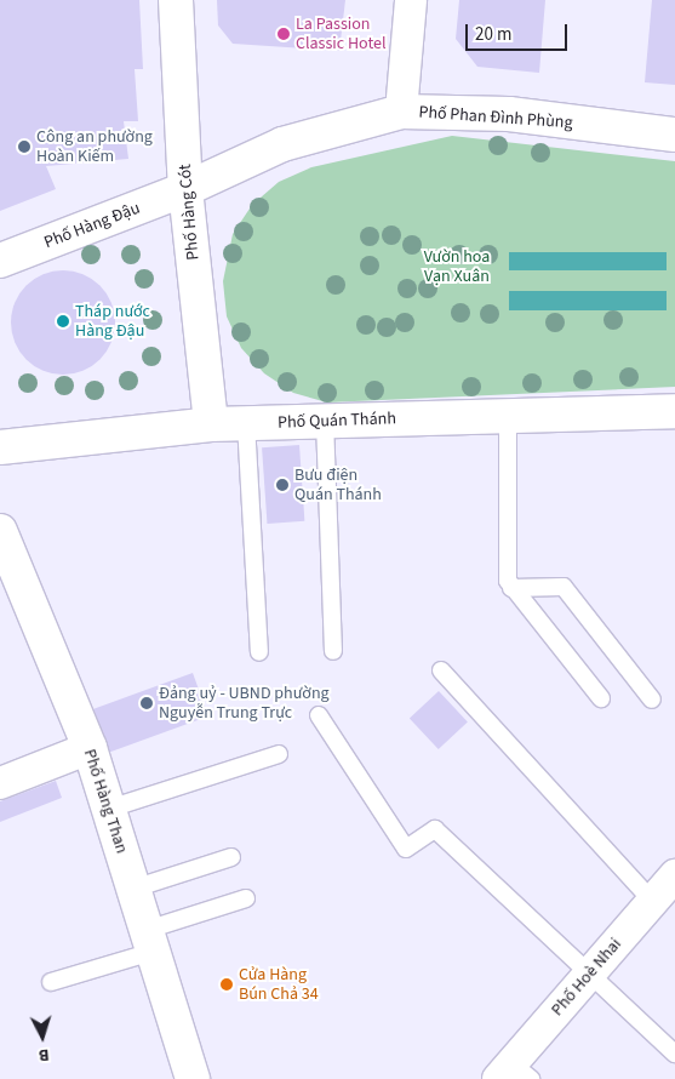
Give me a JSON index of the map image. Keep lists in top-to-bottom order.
{
  "streets": {
    "main road": [
      "Phố Phan Đình Phùng",
      "Phố Hàng Cót",
      "Phố Hàng Đậu",
      "Phố Quán Thánh",
      "Phố Hàng Than"
    ],
    "street": ["Phố Hoè Nhai"]
  },
  "crossings": [
    ["Phố Phan Đình Phùng", "Phố Hàng Cót"],
    ["Phố Phan Đình Phùng", "Phố Hàng Đậu"],
    ["Phố Hàng Cót", "Phố Hàng Đậu"],
    ["Phố Hàng Cót", "Phố Quán Thánh"]
  ],
  "parks": ["Vườn hoa Vạn Xuân"],
  "places": [
    "La Passion Classic Hotel",
    "Công an phường Hoàn Kiếm",
    "Tháp nước Hàng Đậu",
    "Bưu điện Quán Thánh",
    "Đảng uỷ - UBND phường Nguyễn Trung Trực",
    "Cửa Hàng Bún Chả 34"
  ],
  "scale_bar": "20 m",
  "north": "bottom"
}
